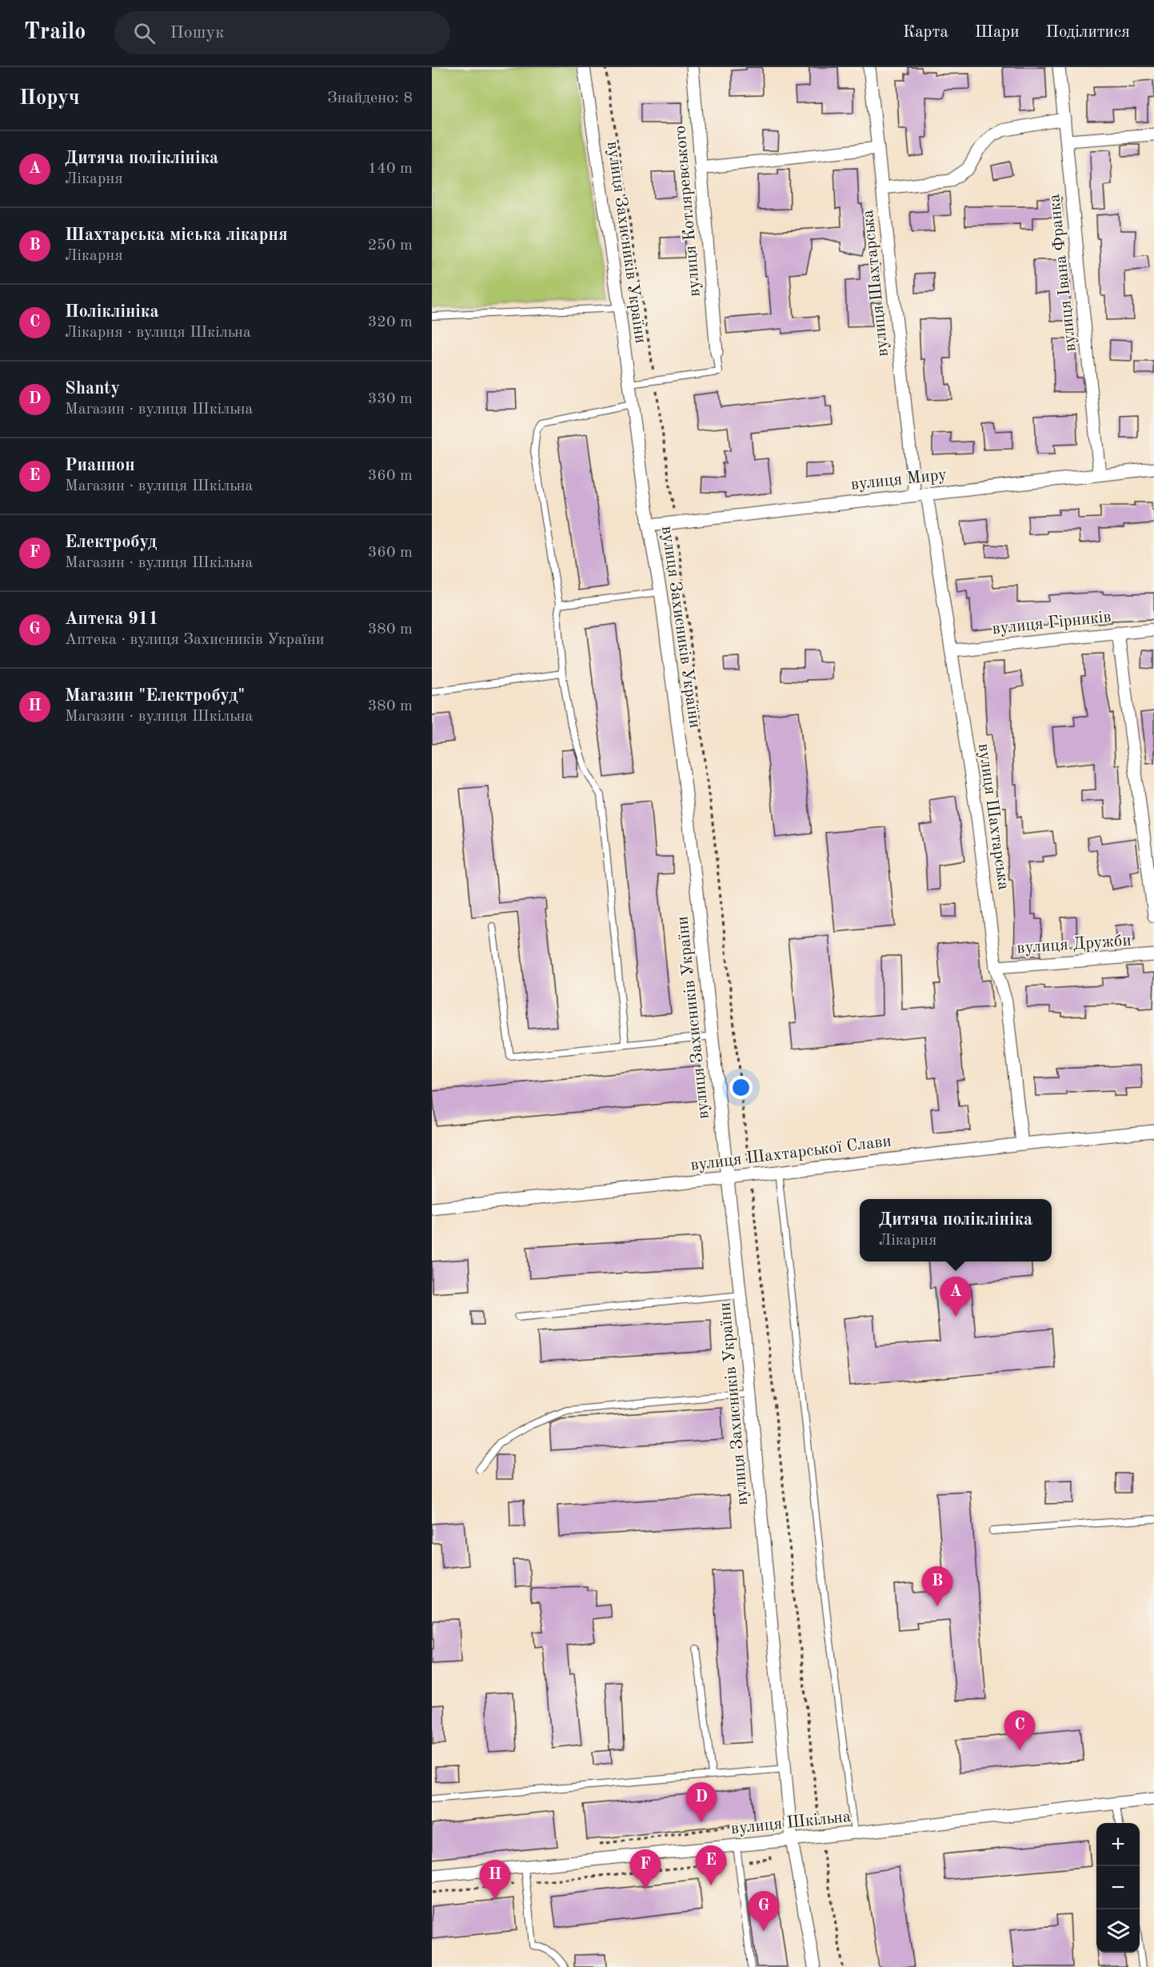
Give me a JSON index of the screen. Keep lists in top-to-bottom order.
{
  "streets": {
    "street": [
      "вулиця Котляревського",
      "вулиця Захисників України",
      "вулиця Івана Франка",
      "вулиця Шахтарська",
      "вулиця Миру",
      "вулиця Гірників",
      "вулиця Дружби",
      "вулиця Шахтарської Слави",
      "вулиця Шкільна"
    ]
  },
  "crossings": [
    ["вулиця Захисників України", "вулиця Миру"],
    ["вулиця Захисників України", "вулиця Шахтарської Слави"],
    ["вулиця Захисників України", "вулиця Шкільна"],
    ["вулиця Івана Франка", "вулиця Миру"],
    ["вулиця Шахтарська", "вулиця Миру"],
    ["вулиця Шахтарська", "вулиця Гірників"],
    ["вулиця Шахтарська", "вулиця Дружби"],
    ["вулиця Шахтарська", "вулиця Шахтарської Слави"]
  ],
  "page": {
    "header": "Trailo",
    "search": "Пошук",
    "nav": ["Карта", "Шари", "Поділитися"],
    "heading": ["Поруч", "Знайдено: 8"],
    "list": [
      {
        "mark": "A",
        "name": "Дитяча поліклініка",
        "note": "Лікарня",
        "value": "140 m"
      },
      {
        "mark": "B",
        "name": "Шахтарська міська лікарня",
        "note": "Лікарня",
        "value": "250 m"
      },
      {
        "mark": "C",
        "name": "Поліклініка",
        "note": "Лікарня · вулиця Шкільна",
        "value": "320 m"
      },
      {
        "mark": "D",
        "name": "Shanty",
        "note": "Магазин · вулиця Шкільна",
        "value": "330 m"
      },
      {
        "mark": "E",
        "name": "Рианнон",
        "note": "Магазин · вулиця Шкільна",
        "value": "360 m"
      },
      {
        "mark": "F",
        "name": "Електробуд",
        "note": "Магазин · вулиця Шкільна",
        "value": "360 m"
      },
      {
        "mark": "G",
        "name": "Аптека 911",
        "note": "Аптека · вулиця Захисників України",
        "value": "380 m"
      },
      {
        "mark": "H",
        "name": "Магазин \"Електробуд\"",
        "note": "Магазин · вулиця Шкільна",
        "value": "380 m"
      }
    ],
    "popup": ["Дитяча поліклініка", "Лікарня"],
    "pins": [
      "A",
      "B",
      "C",
      "D",
      "E",
      "F",
      "H",
      "G"
    ],
    "map_buttons": ["+", "−"]
  }
}
